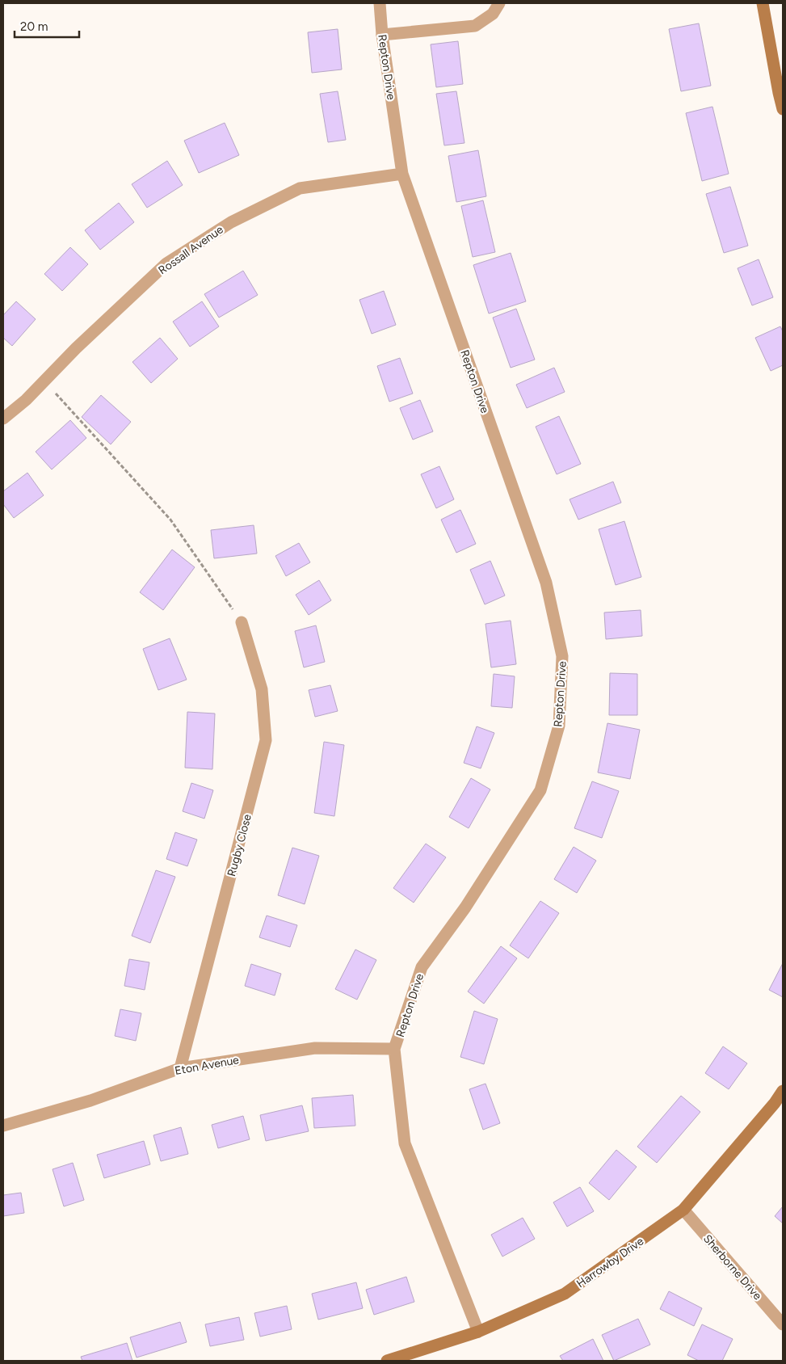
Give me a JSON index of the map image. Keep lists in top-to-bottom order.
{
  "streets": {
    "street": [
      "Repton Drive",
      "Rossall Avenue",
      "Rugby Close",
      "Eton Avenue",
      "Harrowby Drive",
      "Sherborne Drive"
    ]
  },
  "crossings": [
    ["Repton Drive", "Rossall Avenue"],
    ["Repton Drive", "Eton Avenue"],
    ["Repton Drive", "Harrowby Drive"],
    ["Rugby Close", "Eton Avenue"],
    ["Harrowby Drive", "Sherborne Drive"]
  ],
  "scale_bar": "20 m"
}
